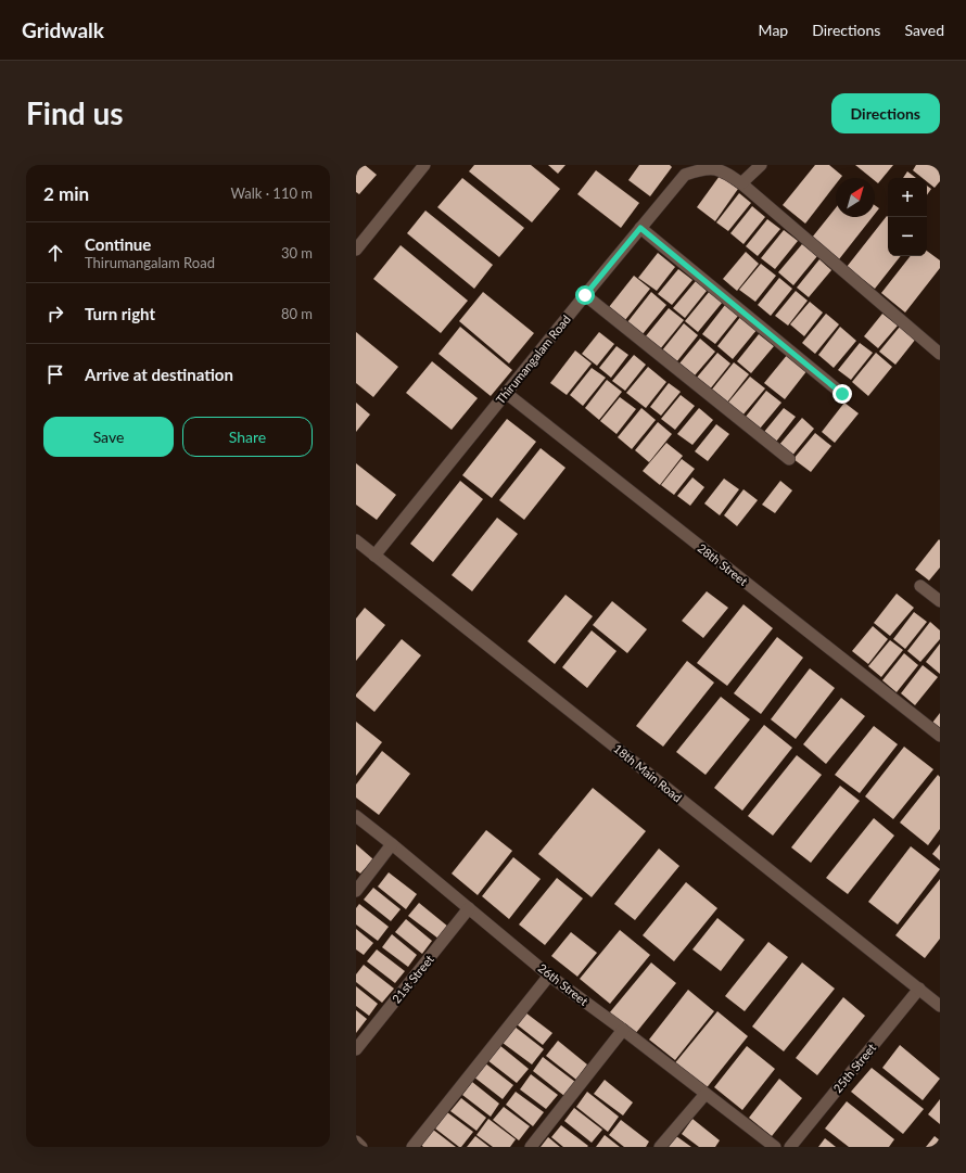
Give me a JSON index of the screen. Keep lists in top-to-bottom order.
{
  "streets": {
    "street": [
      "Thirumangalam Road",
      "28th Street",
      "18th Main Road",
      "21st Street",
      "26th Street",
      "25th Street"
    ]
  },
  "crossings": [
    ["Thirumangalam Road", "28th Street"],
    ["Thirumangalam Road", "18th Main Road"],
    ["18th Main Road", "25th Street"],
    ["21st Street", "26th Street"]
  ],
  "north": "top right",
  "page": {
    "header": "Gridwalk",
    "nav": ["Map", "Directions", "Saved"],
    "buttons": [
      "Directions",
      ["Save", "Share"]
    ],
    "title": "Find us",
    "heading": ["2 min", "Walk · 110 m"],
    "map_buttons": ["+", "−"],
    "list": [
      ["Continue", "Thirumangalam Road", "30 m"],
      ["Turn right", "80 m"],
      "Arrive at destination"
    ]
  }
}
